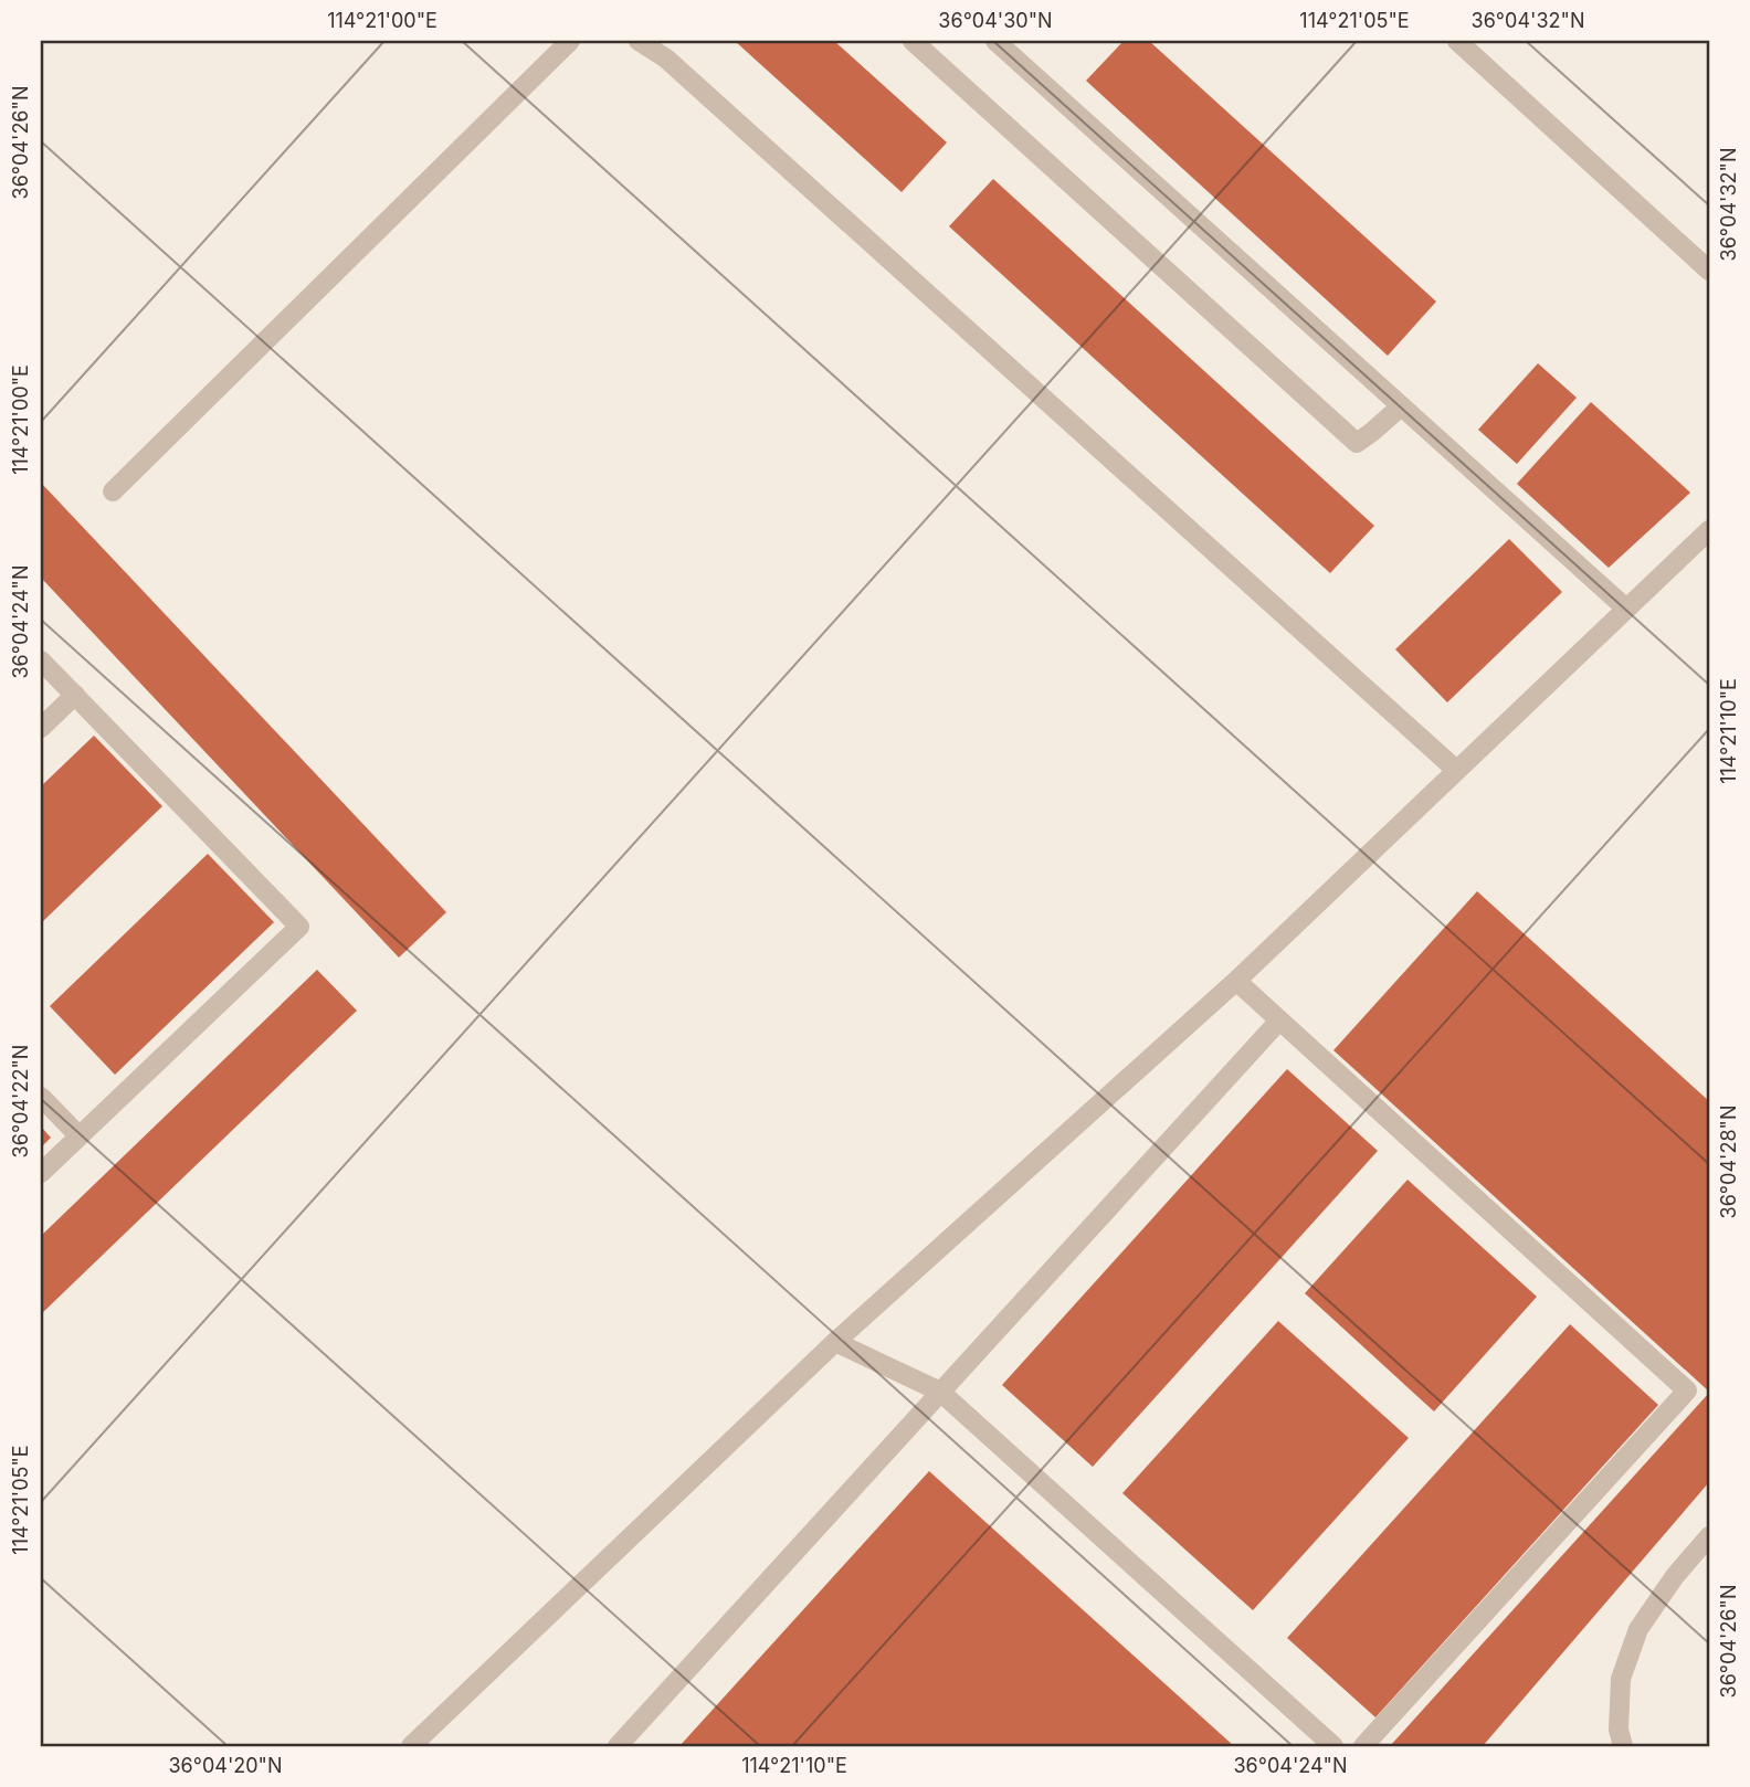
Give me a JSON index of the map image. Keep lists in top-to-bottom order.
{
  "coordinates": [
    "114°21'00\"E",
    "36°04'30\"N",
    "114°21'05\"E",
    "36°04'32\"N",
    "36°04'26\"N",
    "36°04'24\"N",
    "114°21'10\"E",
    "36°04'22\"N",
    "36°04'28\"N",
    "36°04'20\"N"
  ]
}
